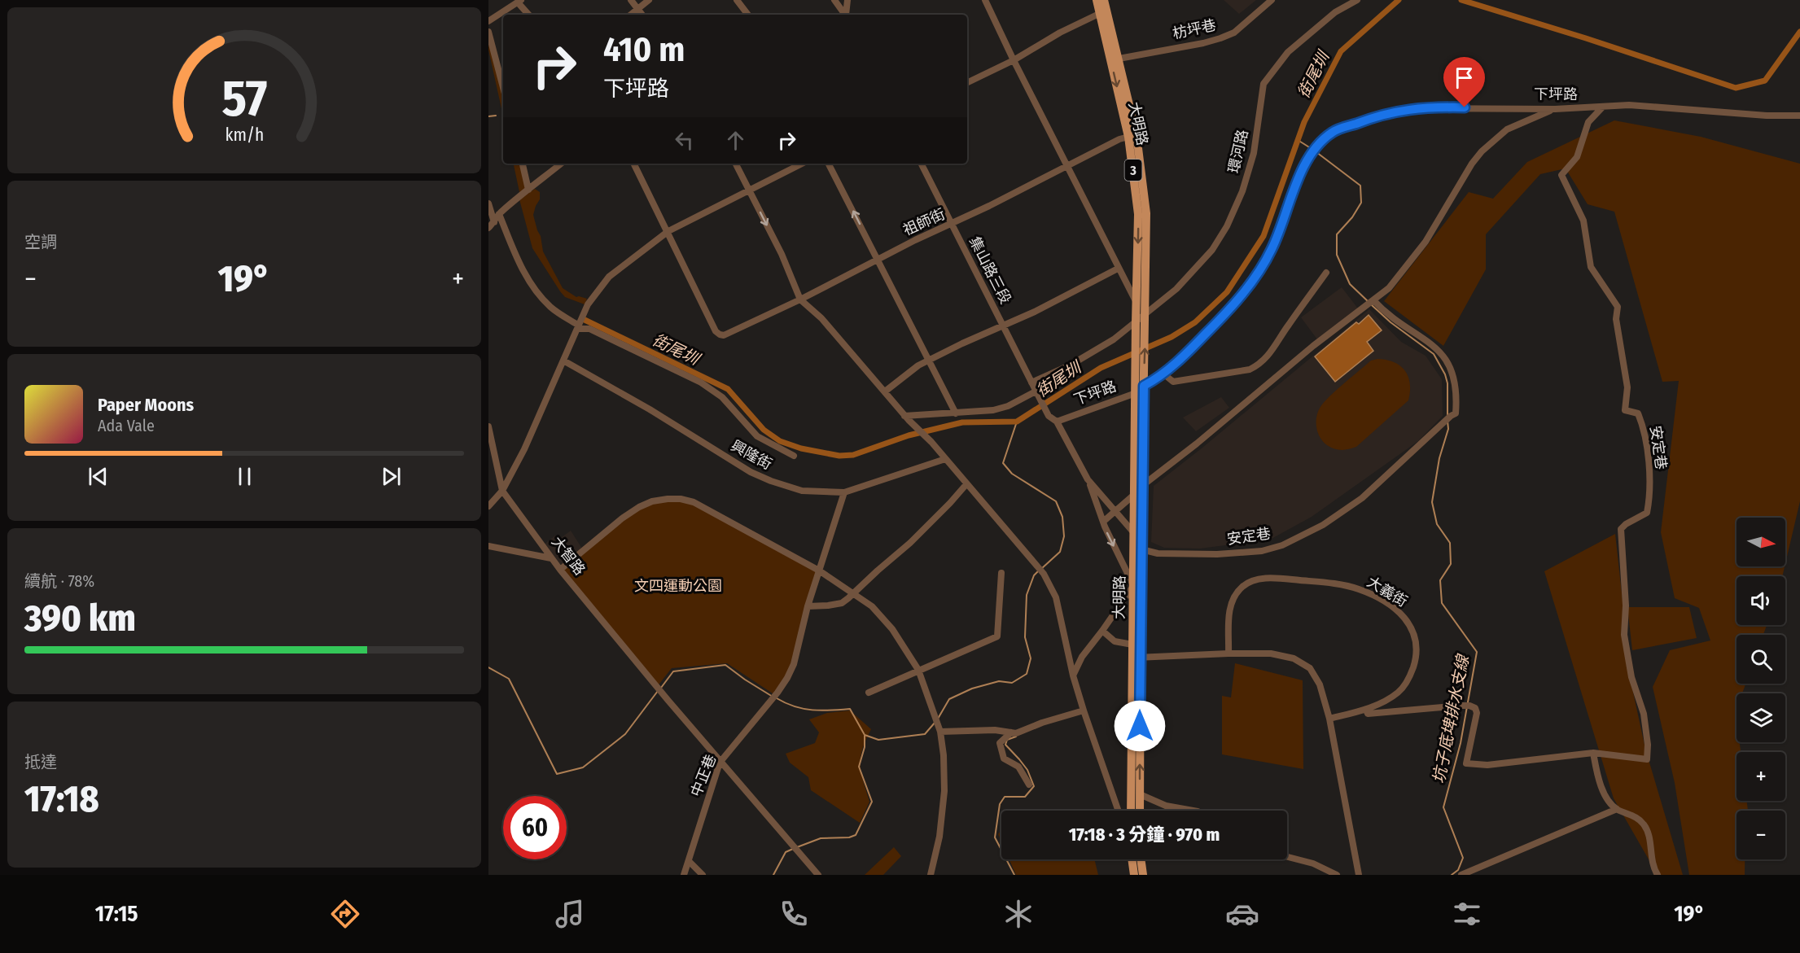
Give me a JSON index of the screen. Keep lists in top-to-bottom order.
{
  "streets": {
    "main road": ["大明路", "3"],
    "street": [
      "枋坪巷",
      "下坪路",
      "環河路",
      "祖師街",
      "集山路三段",
      "安定巷",
      "興隆街",
      "大智路",
      "大義街",
      "中正巷"
    ]
  },
  "crossings": [
    ["枋坪巷", "大明路"],
    ["下坪路", "大明路"],
    ["下坪路", "集山路三段"],
    ["下坪路", "安定巷"],
    ["大明路", "環河路"],
    ["大明路", "祖師街"],
    ["大明路", "安定巷"],
    ["環河路", "集山路三段"],
    ["祖師街", "集山路三段"],
    ["興隆街", "中正巷"],
    ["大智路", "中正巷"]
  ],
  "water": ["街尾圳", "坑子底埤排水支線"],
  "parks": ["文四運動公園"],
  "north": "right",
  "page": {
    "turn": ["410 m", "下坪路"],
    "tile": [
      "空調",
      ["續航 · 78%", "390 km"],
      ["抵達", "17:18"]
    ],
    "heat": ["−", "19°", "+"],
    "song": ["Paper Moons", "Ada Vale"],
    "map_buttons": ["+", "−"],
    "limit": "60",
    "trip": "17:18 · 3 分鐘 · 970 m",
    "tabs": ["17:15", "19°"],
    "gauge": ["57", "km/h"]
  }
}
